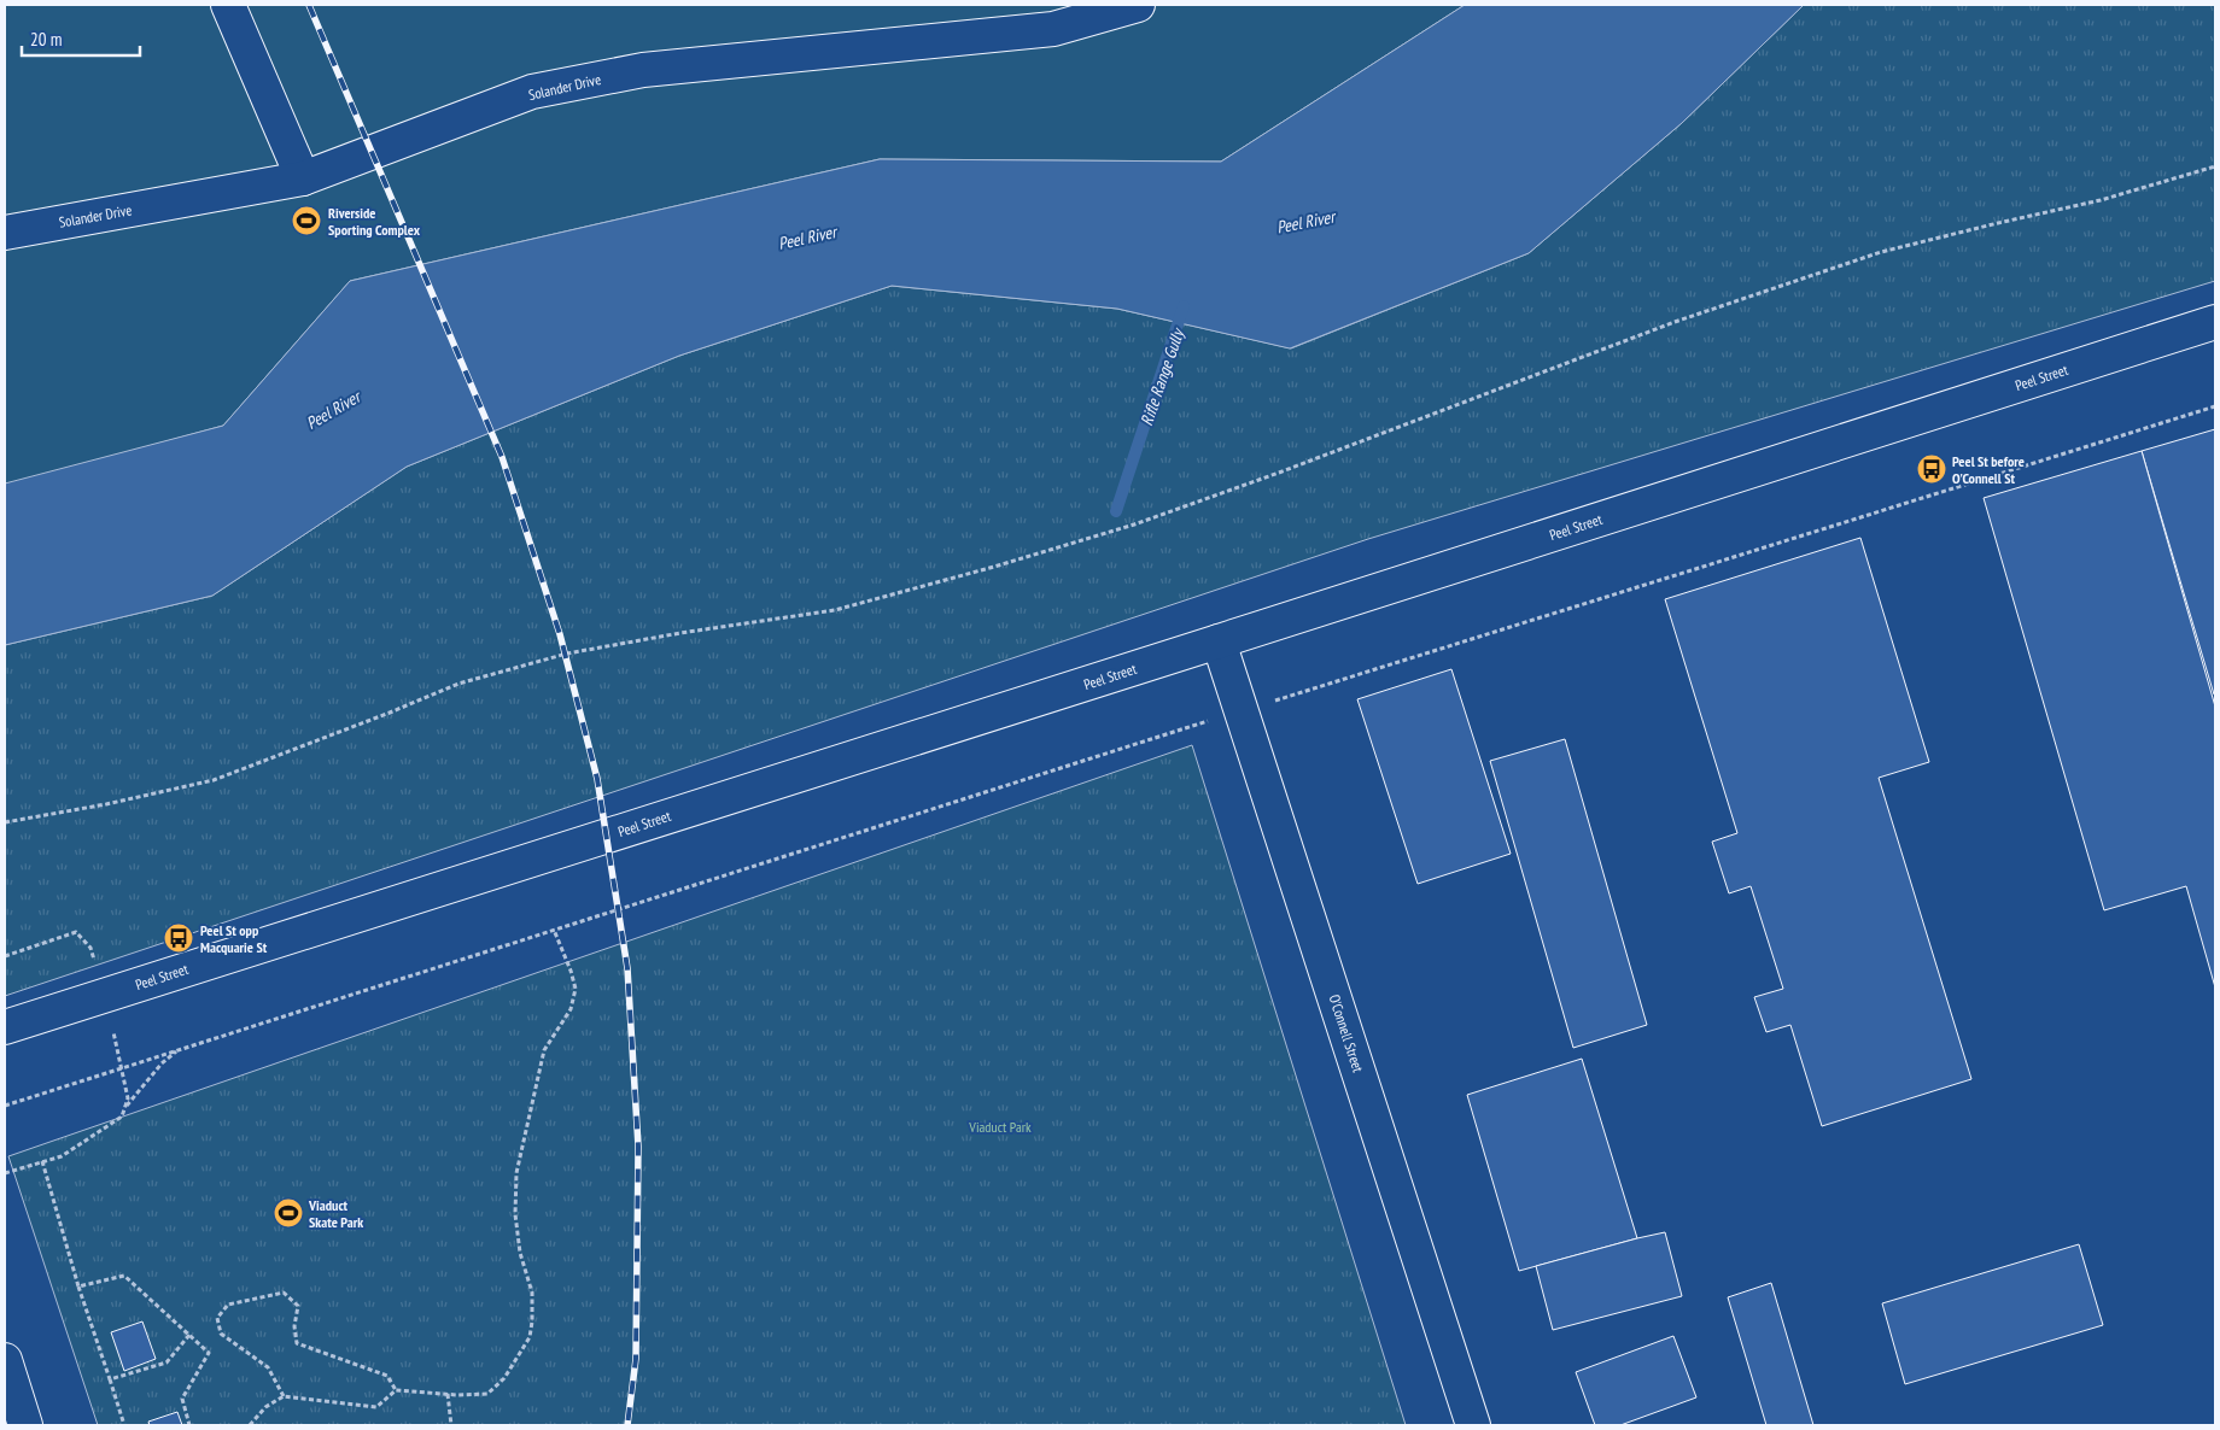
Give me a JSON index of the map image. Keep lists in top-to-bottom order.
{
  "streets": {
    "main road": ["Solander Drive", "Peel Street", "O'Connell Street"]
  },
  "crossings": [
    ["Peel Street", "O'Connell Street"]
  ],
  "water": ["Peel River", "Rifle Range Gully"],
  "parks": ["Viaduct Park"],
  "places": {
    "sports": ["Riverside Sporting Complex", "Viaduct Skate Park"],
    "bus stop": ["Peel St before O'Connell St", "Peel St opp Macquarie St"]
  },
  "scale_bar": "20 m"
}
